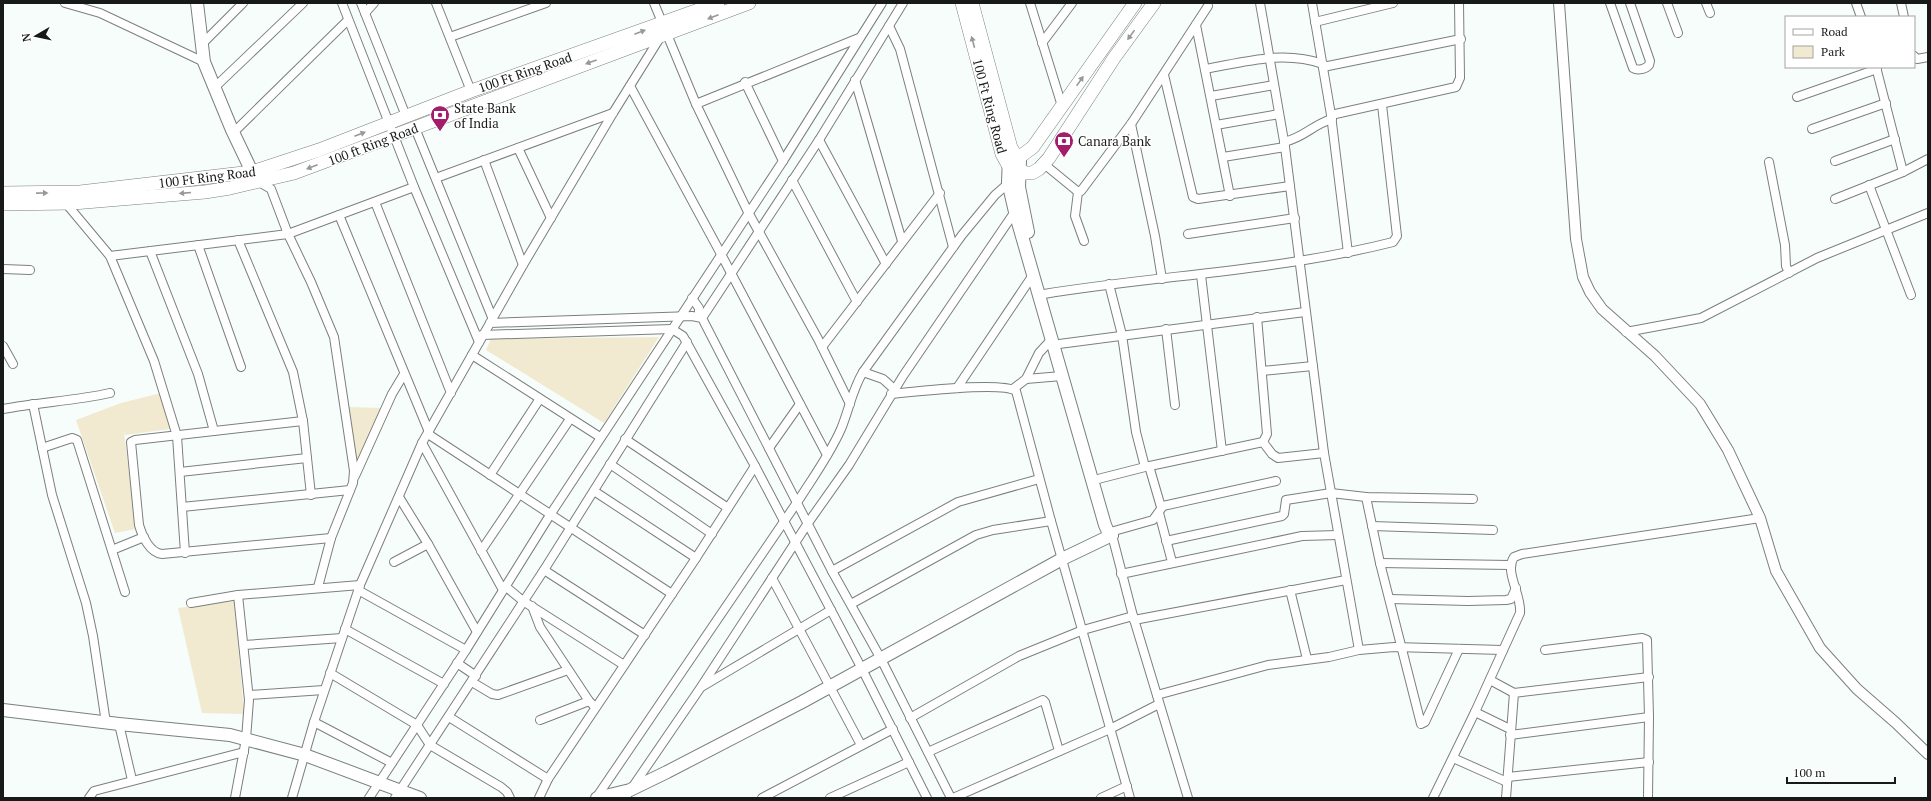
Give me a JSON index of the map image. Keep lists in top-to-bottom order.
{
  "streets": {
    "main road": ["100 Ft Ring Road", "100 ft Ring Road"]
  },
  "crossings": [
    ["100 Ft Ring Road", "100 ft Ring Road"]
  ],
  "one_way": ["100 ft Ring Road"],
  "places": {
    "bank": ["State Bank of India", "Canara Bank"]
  },
  "legend": ["Road", "Park"],
  "scale_bar": "100 m",
  "north": "left"
}
